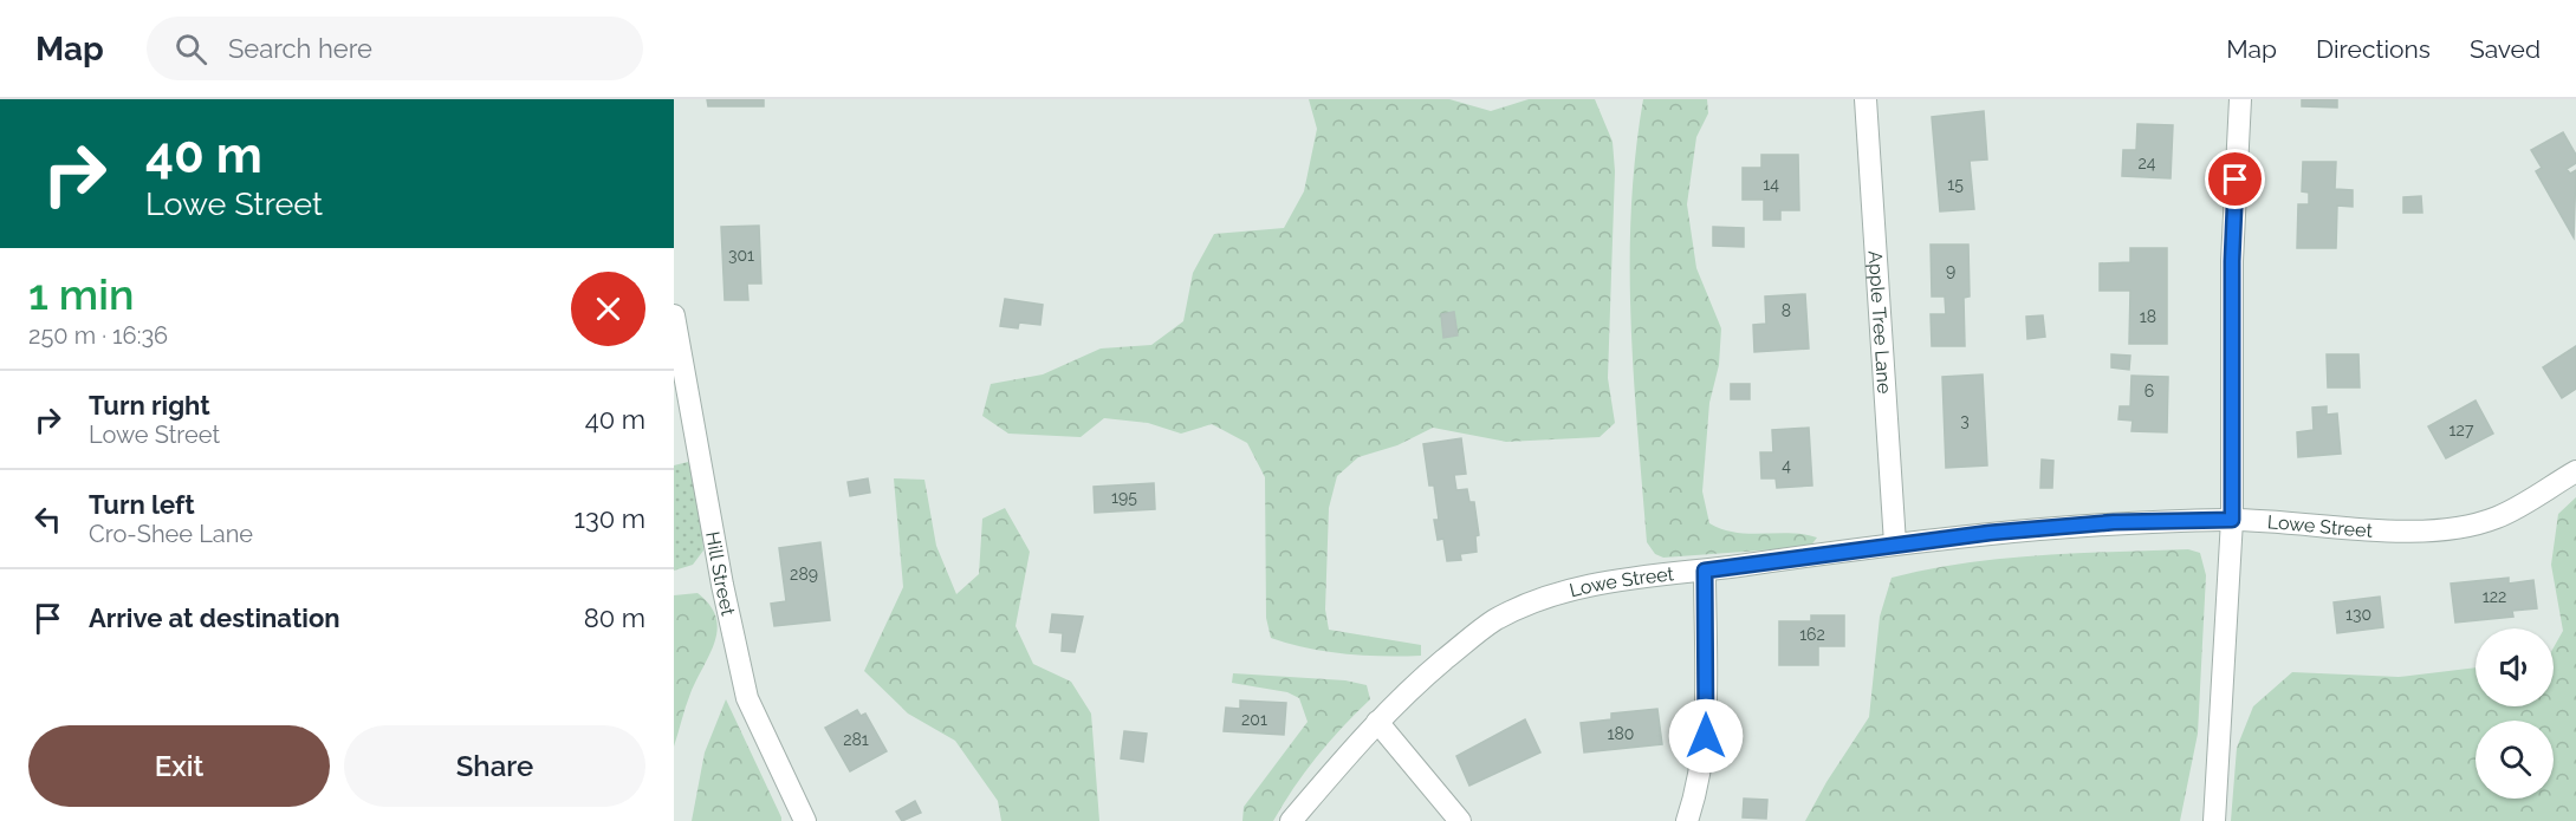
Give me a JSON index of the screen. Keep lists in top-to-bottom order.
{
  "streets": {
    "street": ["Apple Tree Lane", "Lowe Street", "Hill Street"]
  },
  "crossings": [
    ["Apple Tree Lane", "Lowe Street"]
  ],
  "house_numbers": [
    "24",
    "14",
    "15",
    "301",
    "9",
    "8",
    "18",
    "6",
    "3",
    "127",
    "4",
    "195",
    "289",
    "122",
    "130",
    "162",
    "201",
    "180",
    "281"
  ],
  "page": {
    "header": "Map",
    "search": "Search here",
    "nav": ["Map", "Directions", "Saved"],
    "turn": ["40 m", "Lowe Street"],
    "heading": ["1 min", "250 m · 16:36"],
    "list": [
      {
        "name": "Turn right",
        "note": "Lowe Street",
        "value": "40 m"
      },
      {
        "name": "Turn left",
        "note": "Cro-Shee Lane",
        "value": "130 m"
      },
      {
        "name": "Arrive at destination",
        "value": "80 m"
      }
    ],
    "buttons": ["Exit", "Share"]
  }
}
